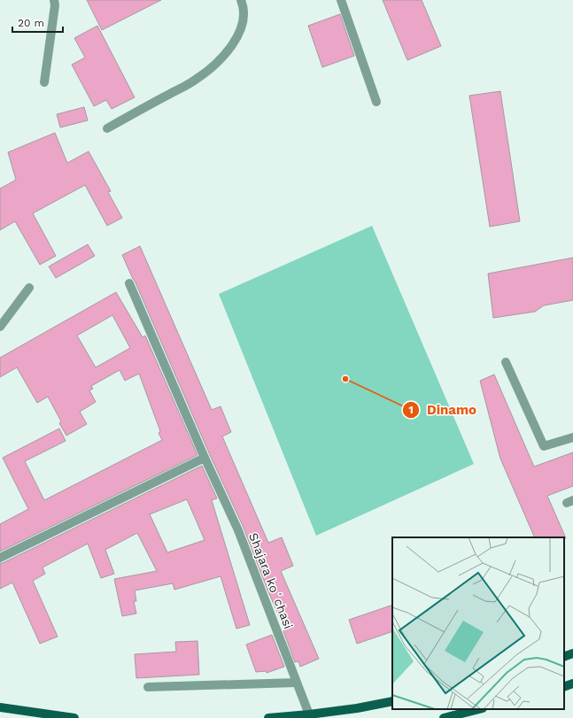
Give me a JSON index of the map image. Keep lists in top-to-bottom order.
{
  "streets": {
    "street": ["Shajara koʻchasi"]
  },
  "places": ["Dinamo"],
  "scale_bar": "20 m"
}
